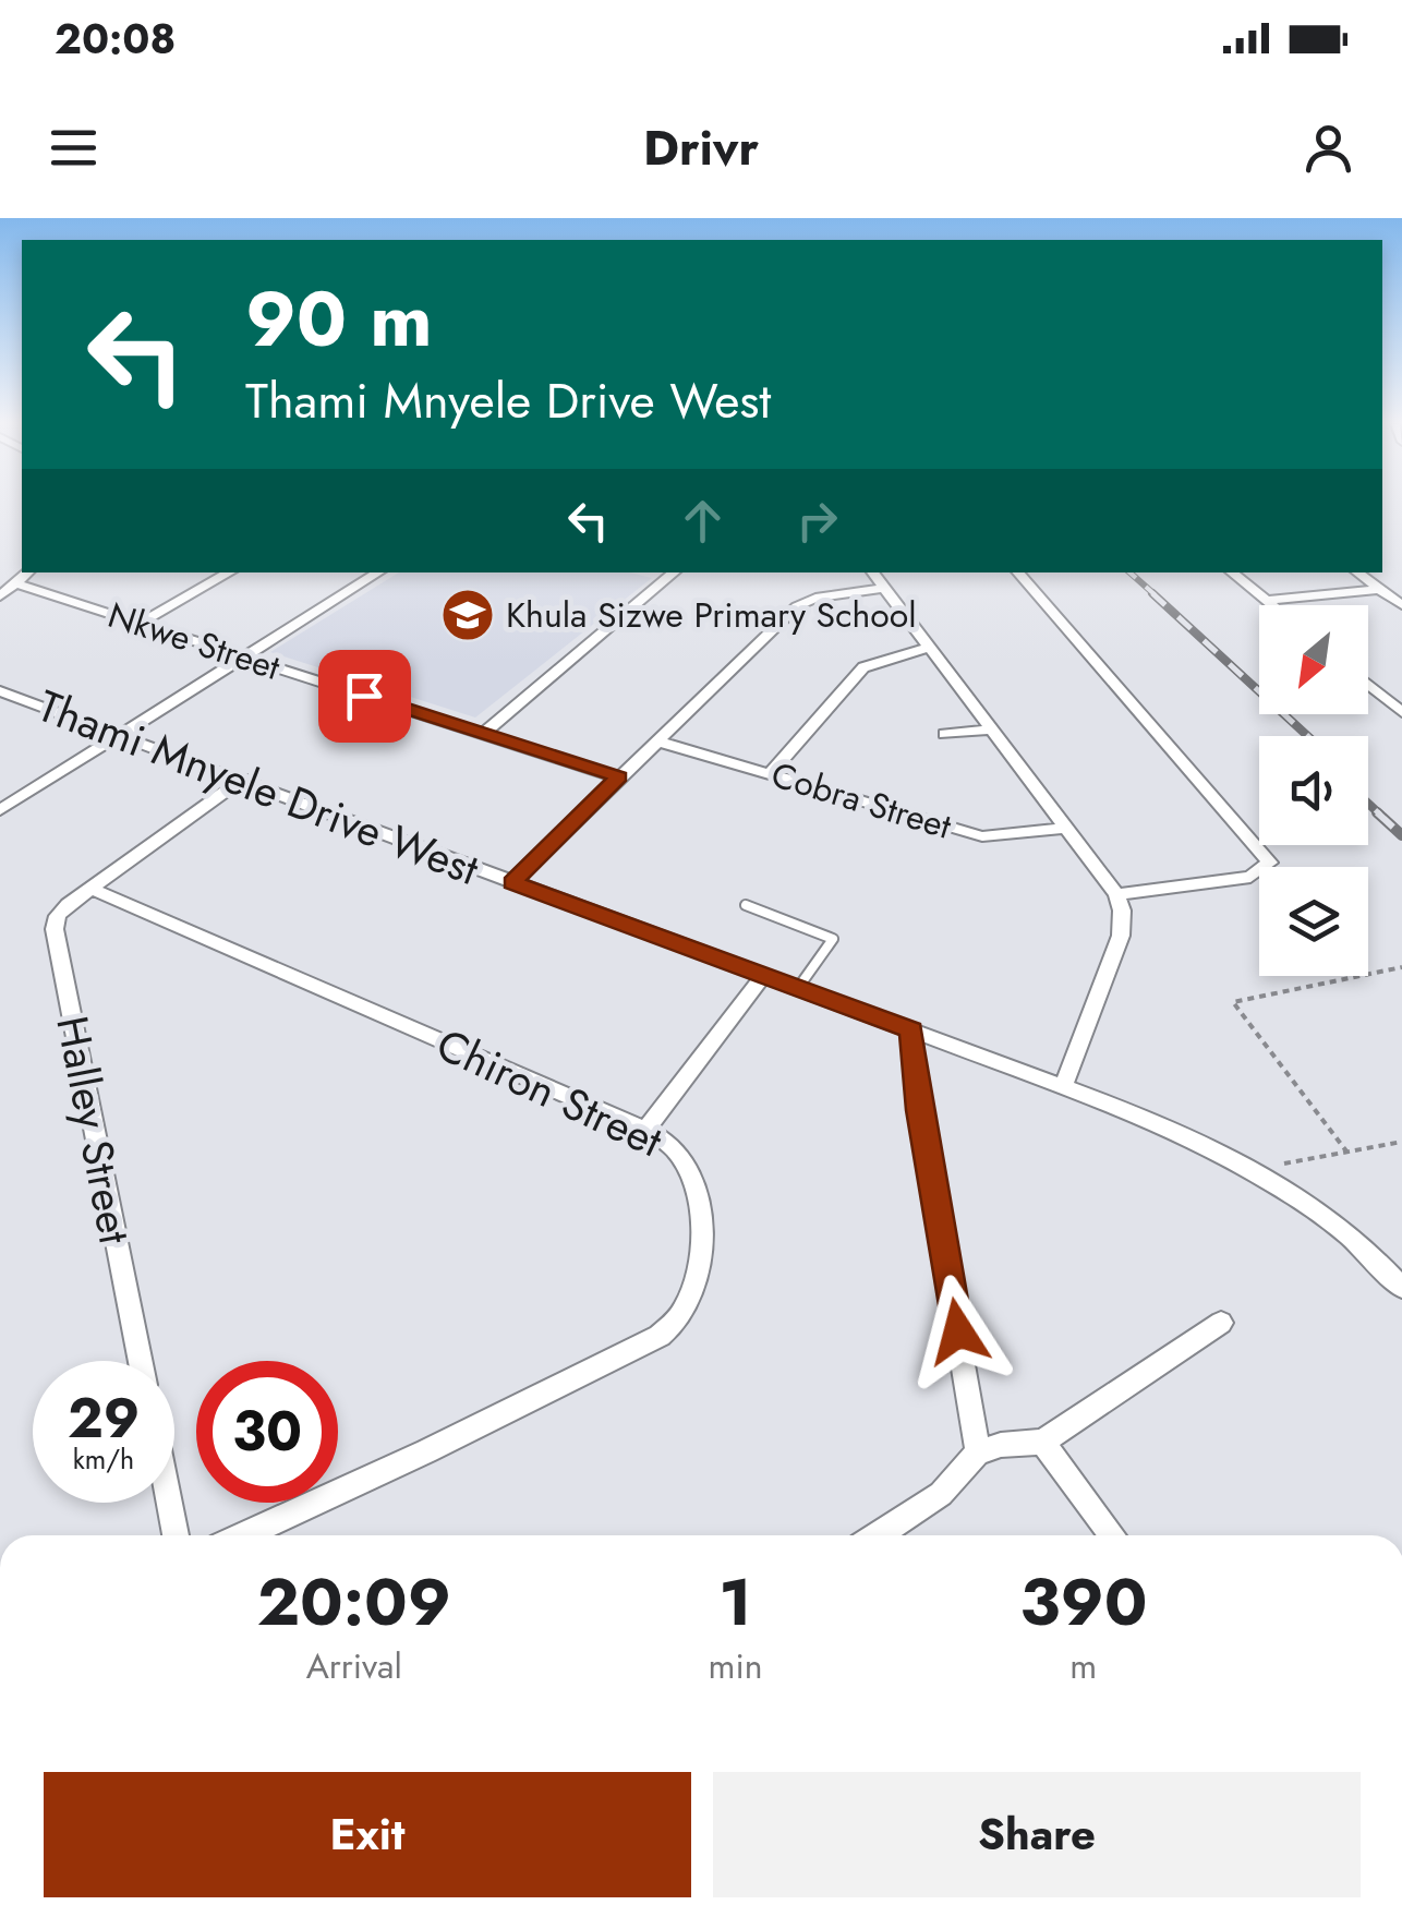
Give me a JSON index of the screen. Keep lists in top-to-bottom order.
{
  "streets": {
    "street": [
      "Nkwe Street",
      "Thami Mnyele Drive West",
      "Cobra Street",
      "Chiron Street",
      "Halley Street"
    ]
  },
  "crossings": [
    ["Chiron Street", "Halley Street"]
  ],
  "places": {
    "school or university": ["Khula Sizwe Primary School"]
  },
  "north": "bottom left",
  "page": {
    "status": "20:08",
    "header": "Drivr",
    "turn": ["90 m", "Thami Mnyele Drive West"],
    "speed": "29 km/h",
    "limit": "30",
    "eta": [
      "20:09",
      "Arrival",
      "1",
      "min",
      "390",
      "m"
    ],
    "buttons": ["Exit", "Share"]
  }
}
